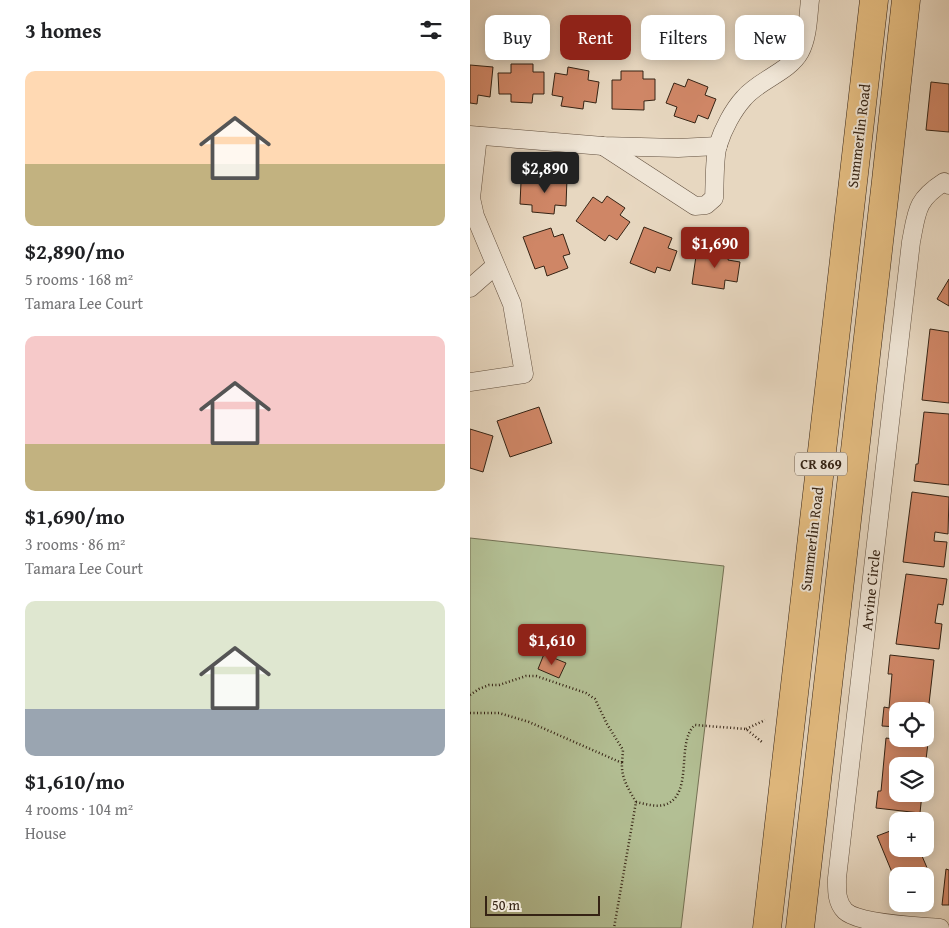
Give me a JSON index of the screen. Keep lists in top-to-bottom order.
{
  "streets": {
    "main road": ["Summerlin Road", "CR 869"],
    "street": ["Arvine Circle"]
  },
  "scale_bar": "50 m",
  "page": {
    "heading": "3 homes",
    "chip": [
      "Buy",
      "Rent",
      "Filters",
      "New"
    ],
    "list": [
      {
        "name": "$2,890/mo",
        "note": "5 rooms · 168 m² · Tamara Lee Court"
      },
      {
        "name": "$1,690/mo",
        "note": "3 rooms · 86 m² · Tamara Lee Court"
      },
      {
        "name": "$1,610/mo",
        "note": "4 rooms · 104 m² · House"
      }
    ],
    "price": ["$2,890", "$1,690", "$1,610"],
    "map_buttons": ["+", "−"],
    "scale": "50 m"
  }
}
